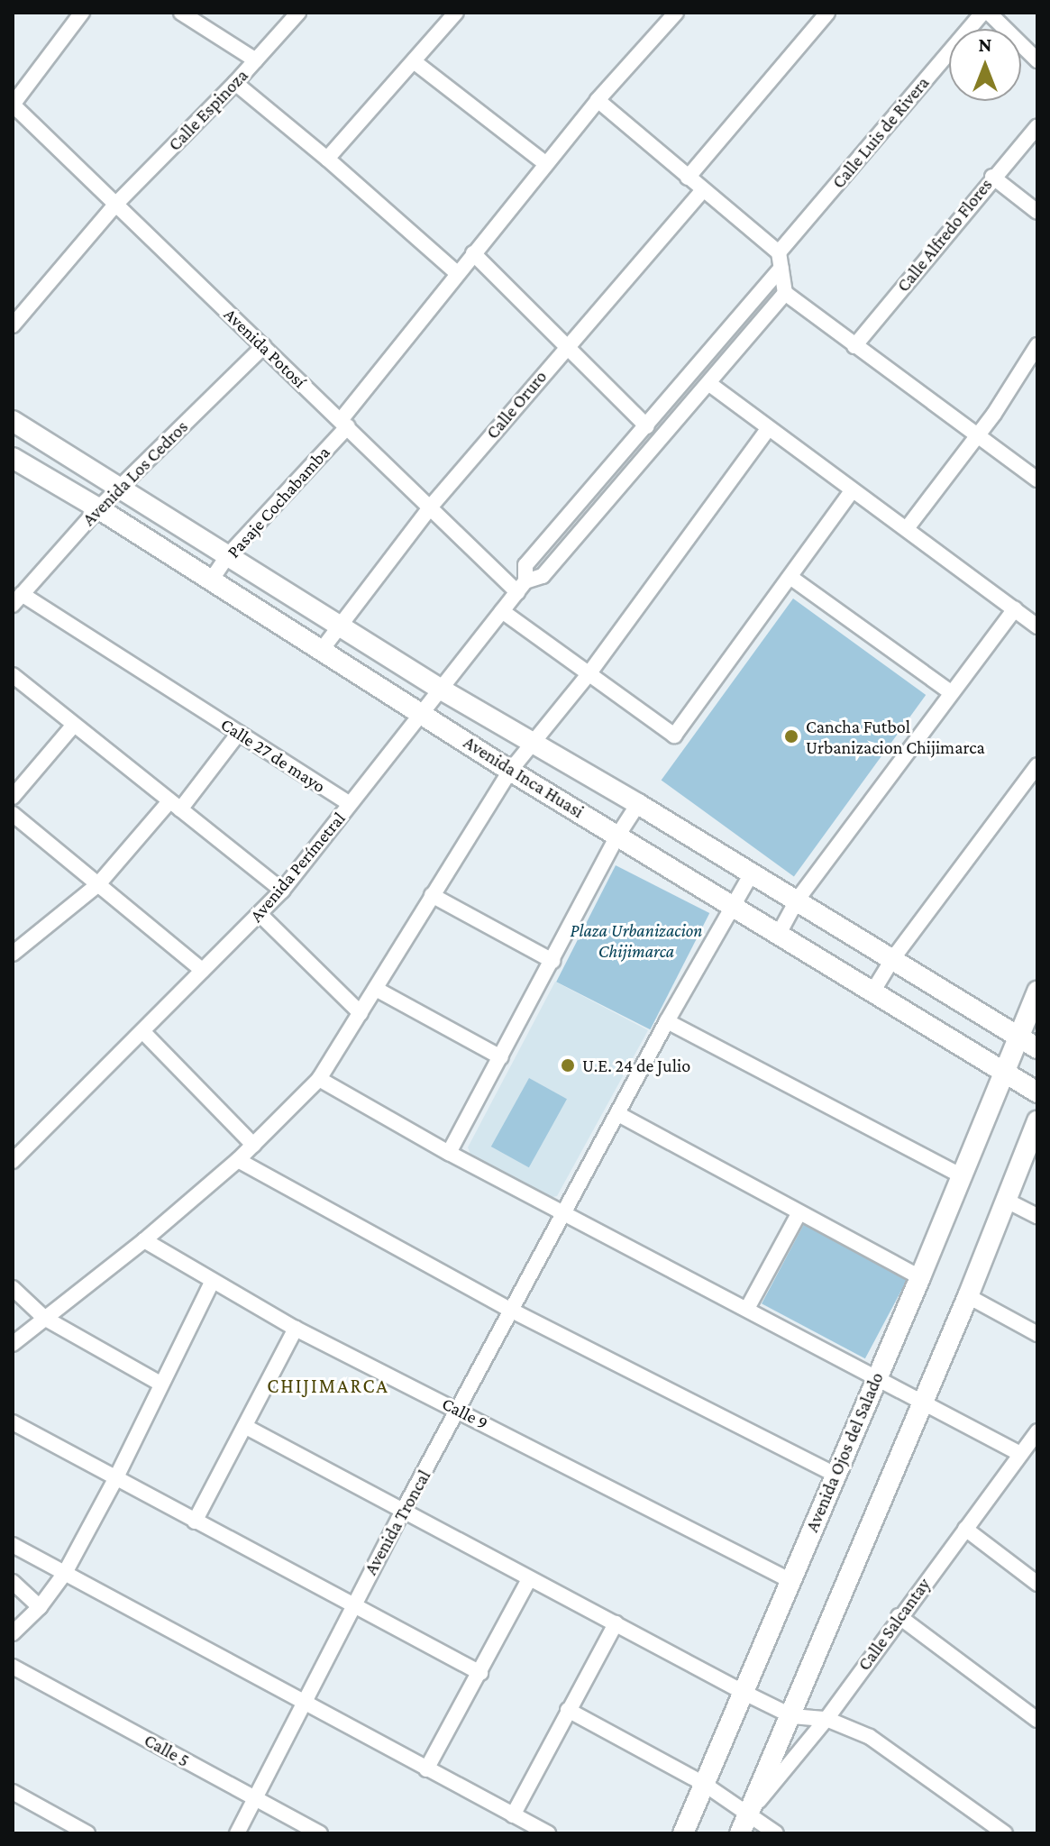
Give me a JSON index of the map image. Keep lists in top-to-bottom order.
{
  "streets": {
    "street": [
      "Calle Espinoza",
      "Calle Luis de Rivera",
      "Calle Alfredo Flores",
      "Avenida Potosí",
      "Calle Oruro",
      "Avenida Los Cedros",
      "Pasaje Cochabamba",
      "Calle 27 de mayo",
      "Avenida Inca Huasi",
      "Avenida Perímetral",
      "Calle 9",
      "Avenida Ojos del Salado",
      "Avenida Troncal",
      "Calle Salcantay",
      "Calle 5"
    ]
  },
  "crossings": [
    ["Calle Espinoza", "Avenida Potosí"],
    ["Calle Luis de Rivera", "Avenida Potosí"],
    ["Calle Luis de Rivera", "Avenida Perímetral"],
    ["Avenida Potosí", "Calle Oruro"],
    ["Avenida Potosí", "Avenida Los Cedros"],
    ["Avenida Potosí", "Pasaje Cochabamba"],
    ["Avenida Potosí", "Avenida Perímetral"],
    ["Calle Oruro", "Avenida Inca Huasi"],
    ["Avenida Los Cedros", "Calle 27 de mayo"],
    ["Avenida Los Cedros", "Avenida Inca Huasi"],
    ["Pasaje Cochabamba", "Avenida Inca Huasi"],
    ["Calle 27 de mayo", "Avenida Perímetral"],
    ["Avenida Inca Huasi", "Avenida Perímetral"],
    ["Avenida Inca Huasi", "Avenida Ojos del Salado"],
    ["Avenida Inca Huasi", "Avenida Troncal"],
    ["Calle 9", "Avenida Ojos del Salado"],
    ["Calle 9", "Avenida Troncal"],
    ["Avenida Troncal", "Calle 5"]
  ],
  "districts": ["CHIJIMARCA"],
  "parks": ["Plaza Urbanizacion Chijimarca"],
  "places": ["Cancha Futbol Urbanizacion Chijimarca", "U.E. 24 de Julio"],
  "north": "top"
}
